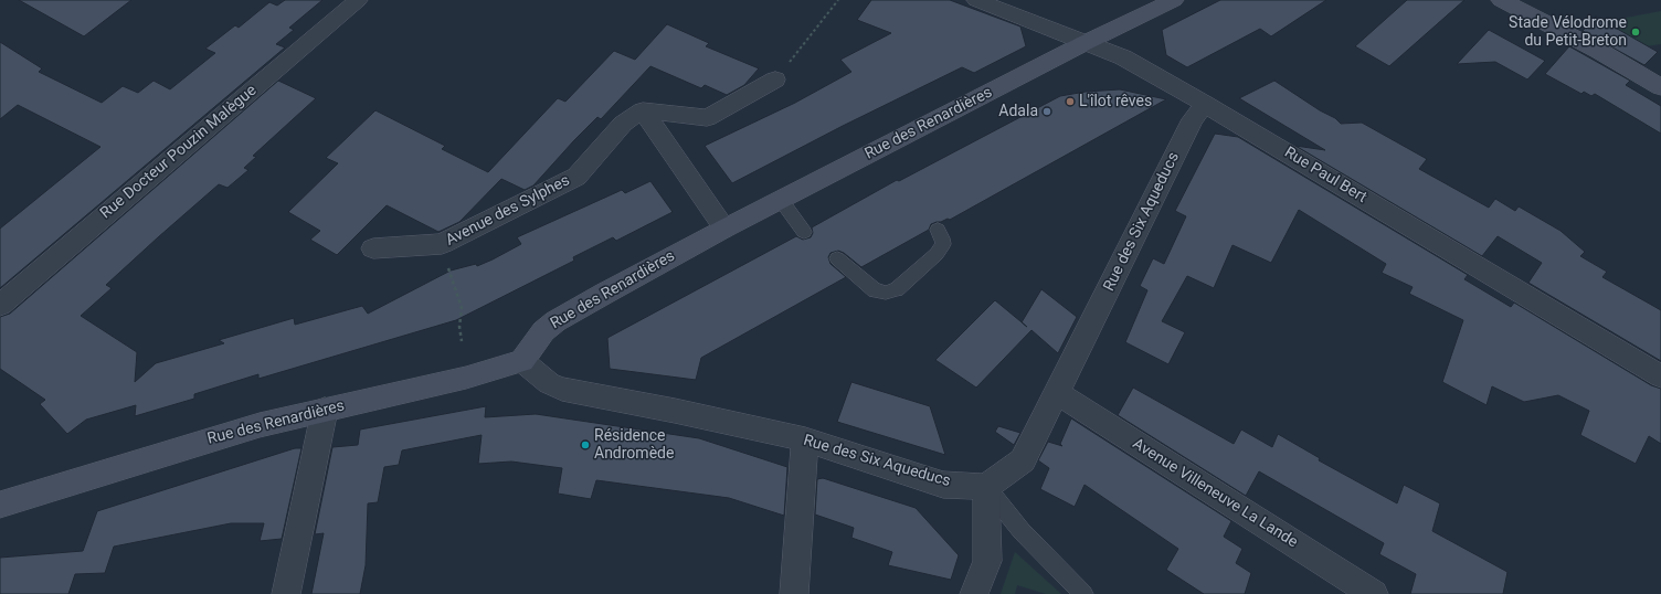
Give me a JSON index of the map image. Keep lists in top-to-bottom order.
{
  "streets": {
    "street": [
      "Rue des Renardières",
      "Rue Docteur Pouzin Malègue",
      "Rue Paul Bert",
      "Avenue des Sylphes",
      "Rue des Six Aqueducs",
      "Avenue Villeneuve La Lande"
    ]
  },
  "crossings": [
    ["Rue des Renardières", "Rue Paul Bert"],
    ["Rue des Renardières", "Rue des Six Aqueducs"],
    ["Rue Paul Bert", "Rue des Six Aqueducs"],
    ["Rue des Six Aqueducs", "Avenue Villeneuve La Lande"]
  ],
  "places": [
    "Stade Vélodrome du Petit-Breton",
    "L'îlot rêves",
    "Adala",
    "Résidence Andromède"
  ]
}
